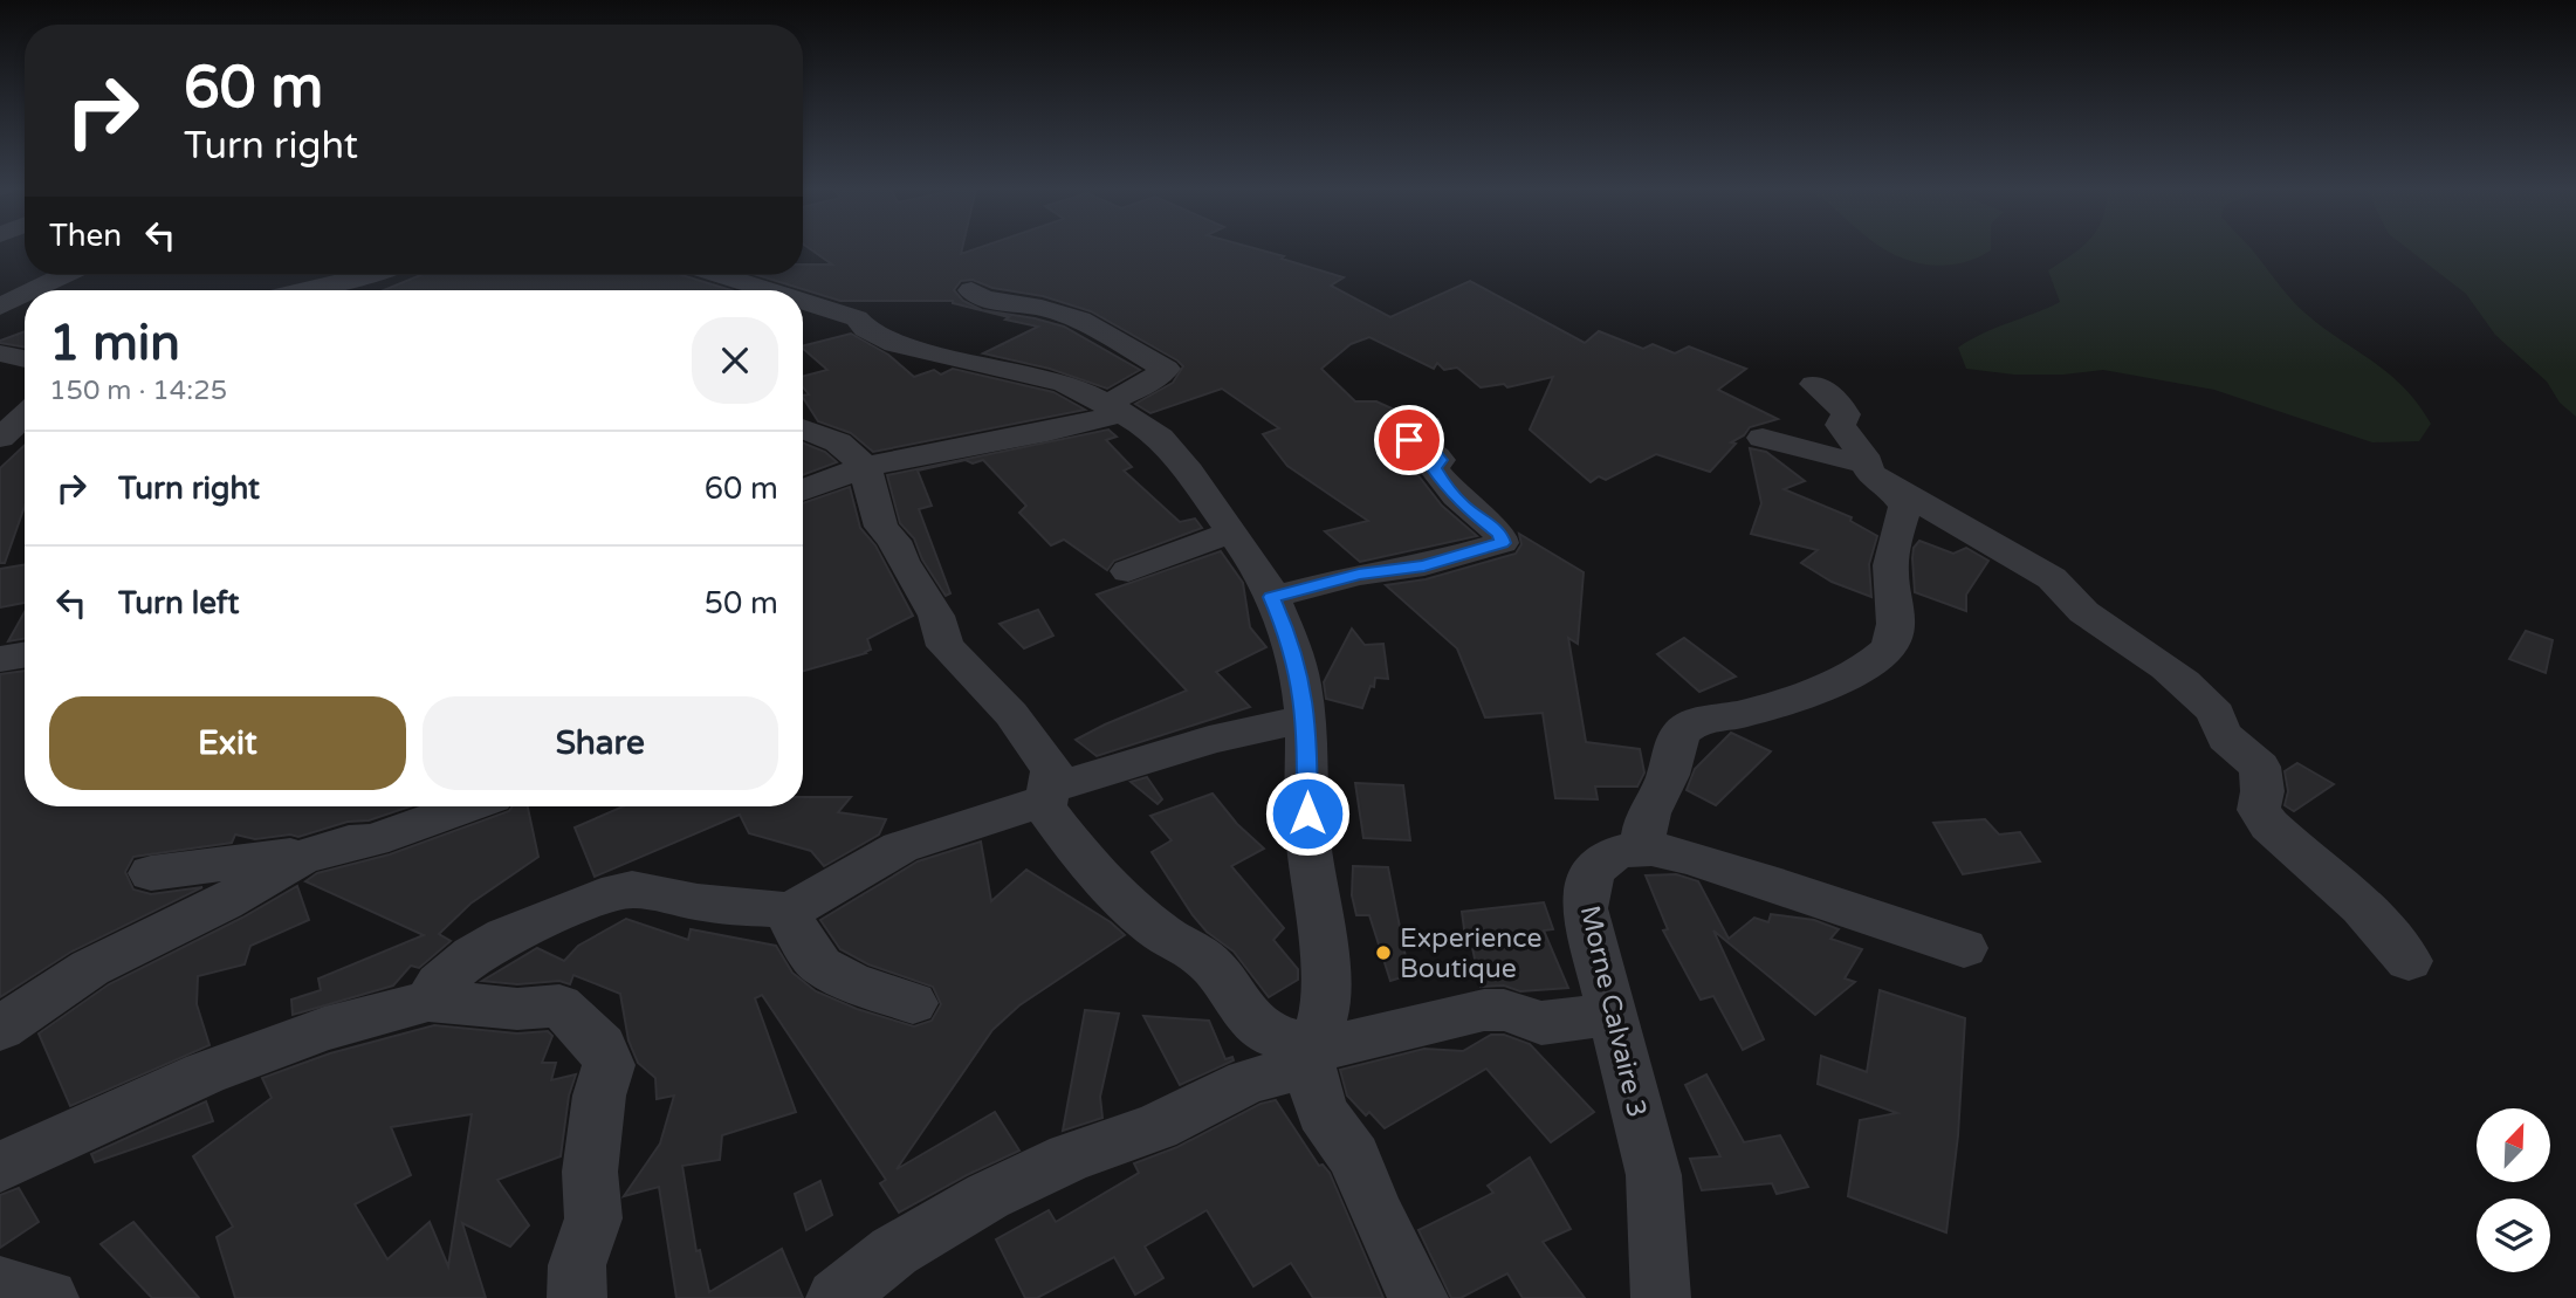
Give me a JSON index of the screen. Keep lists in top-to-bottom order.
{
  "streets": {
    "street": ["Morne Calvaire 3"]
  },
  "places": ["Experience Boutique"],
  "north": "top right",
  "page": {
    "turn": ["60 m", "Turn right"],
    "then": "Then",
    "heading": ["1 min", "150 m · 14:25"],
    "list": [
      {
        "name": "Turn right",
        "value": "60 m"
      },
      {
        "name": "Turn left",
        "value": "50 m"
      }
    ],
    "buttons": ["Exit", "Share"]
  }
}
